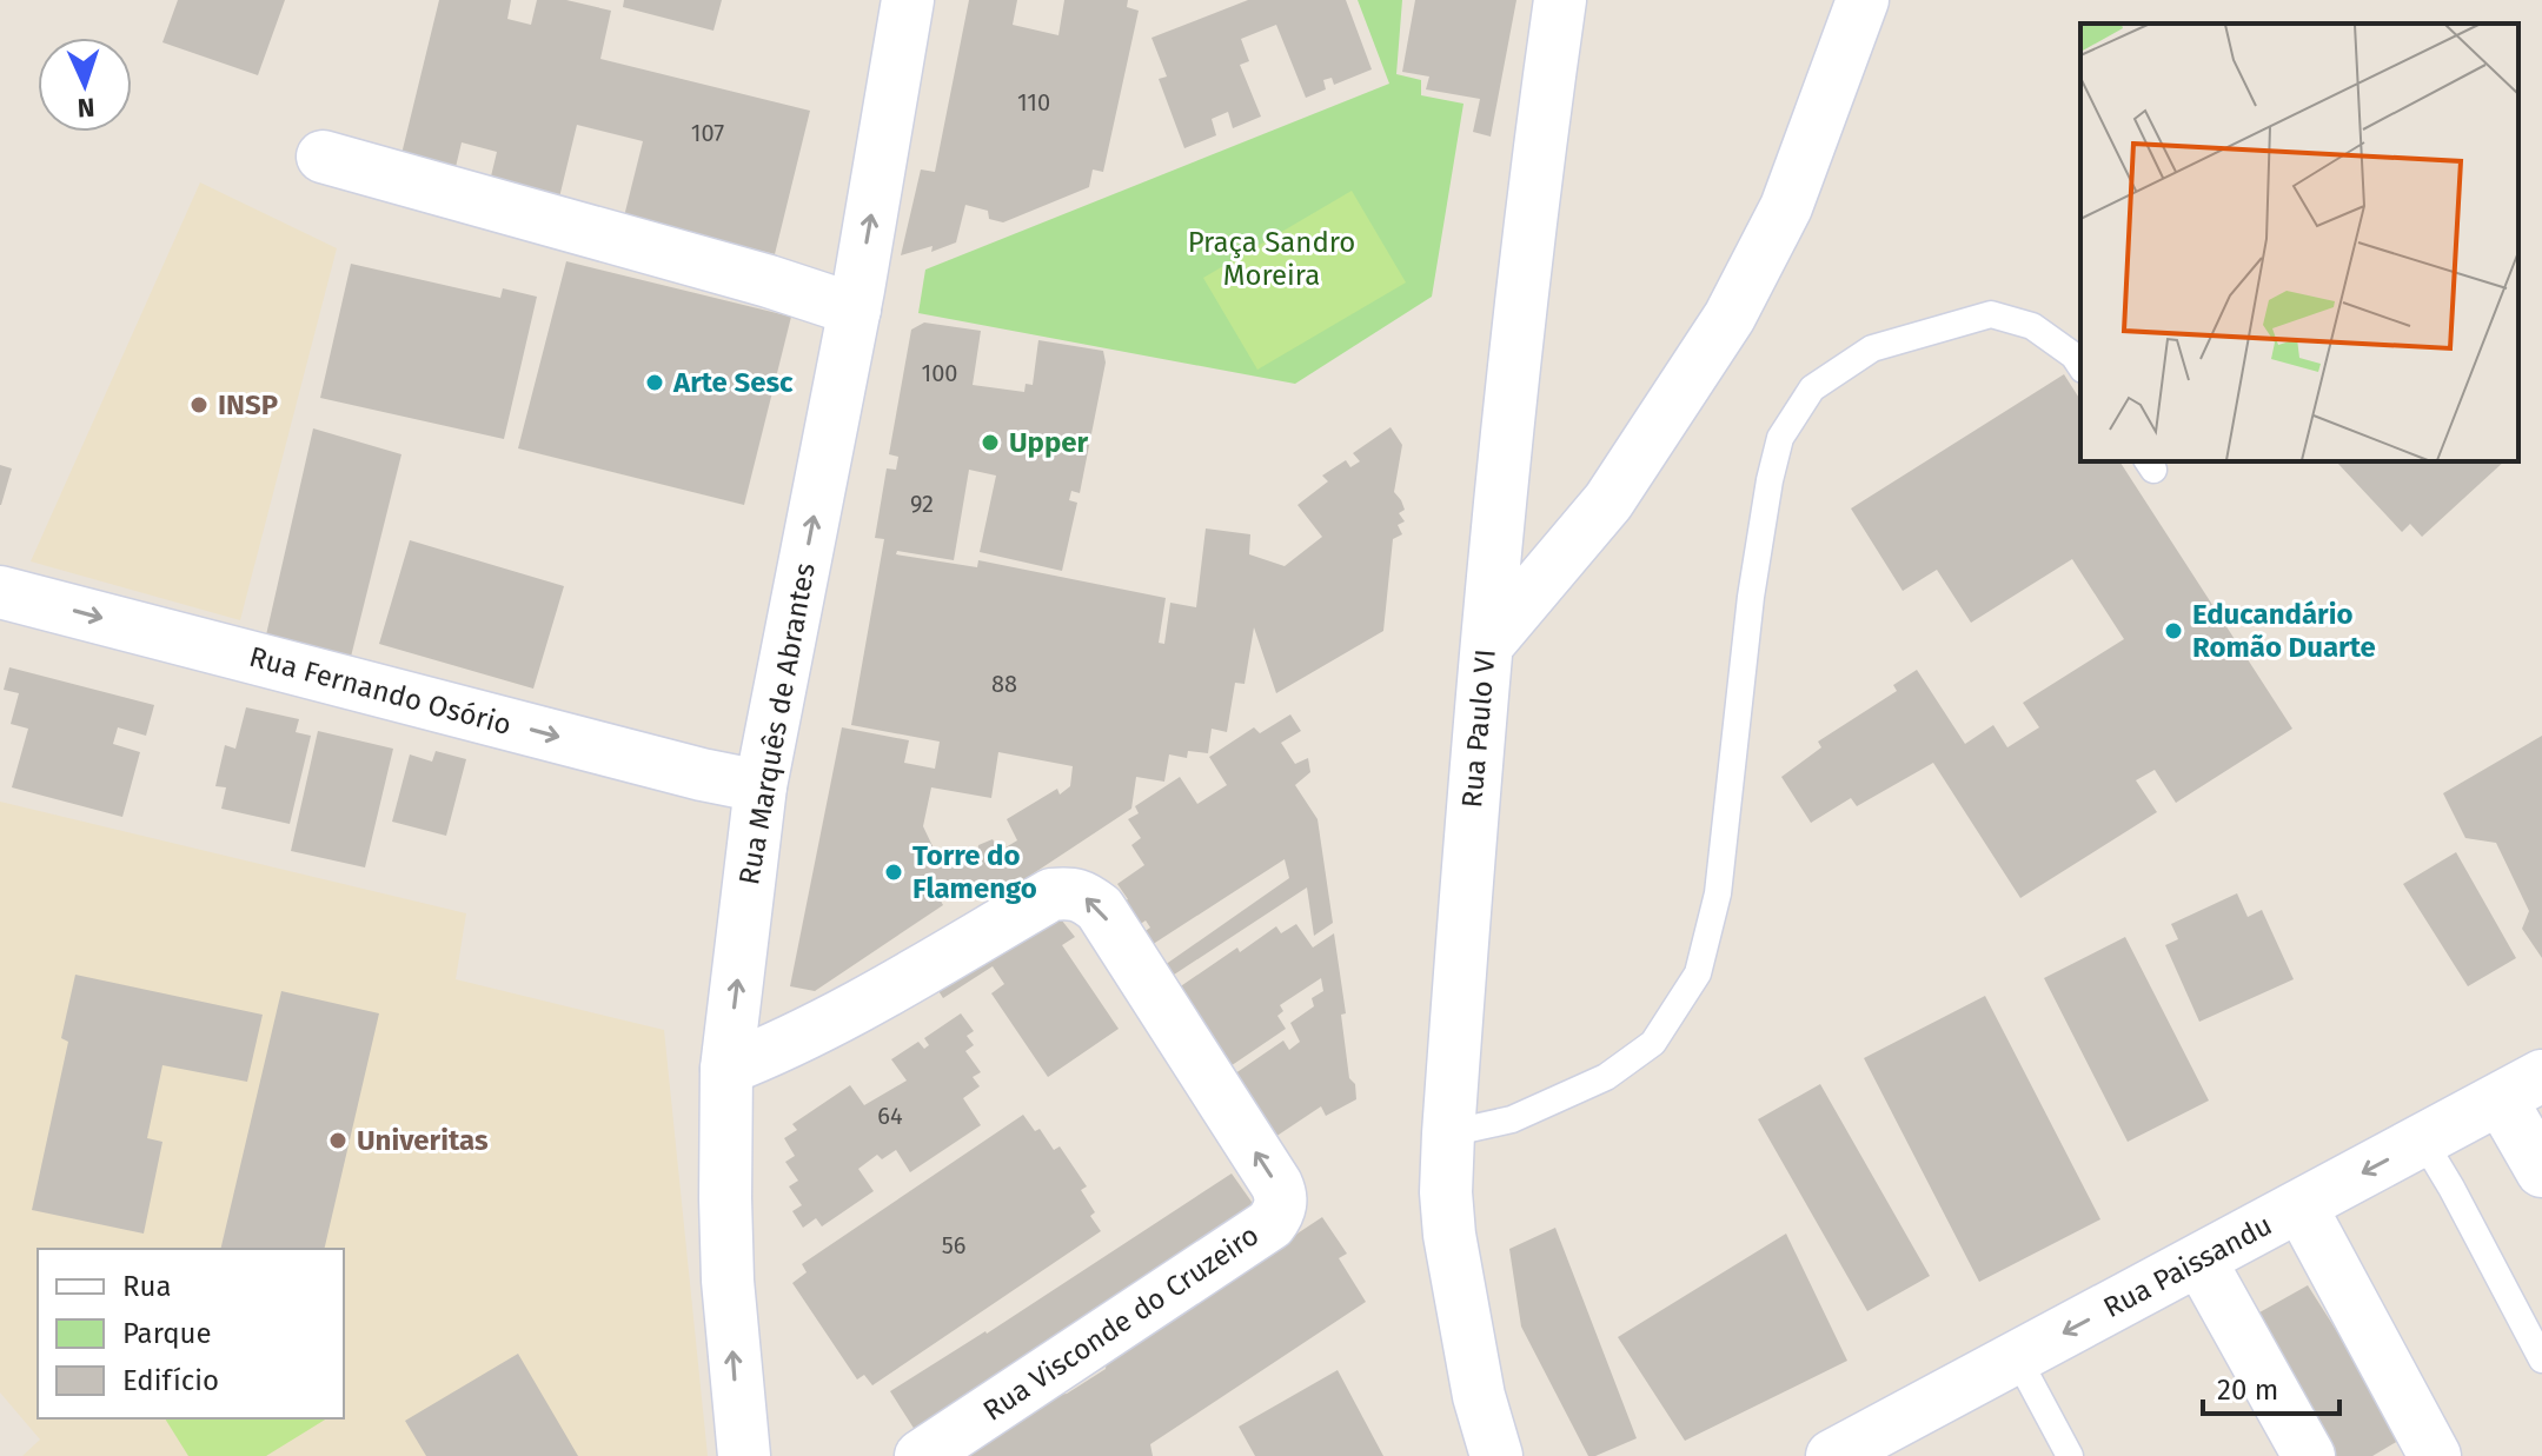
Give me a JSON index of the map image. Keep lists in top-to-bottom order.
{
  "streets": {
    "street": [
      "Rua Fernando Osório",
      "Rua Marquês de Abrantes",
      "Rua Paulo VI",
      "Rua Paissandu",
      "Rua Visconde do Cruzeiro"
    ]
  },
  "crossings": [
    ["Rua Fernando Osório", "Rua Marquês de Abrantes"],
    ["Rua Marquês de Abrantes", "Rua Visconde do Cruzeiro"]
  ],
  "one_way": ["Rua Fernando Osório", "Rua Marquês de Abrantes", "Rua Paissandu"],
  "parks": ["Praça Sandro Moreira"],
  "places": [
    "Arte Sesc",
    "INSP",
    "Upper",
    "Educandário Romão Duarte",
    "Torre do Flamengo",
    "Univeritas"
  ],
  "house_numbers": [
    "110",
    "107",
    "100",
    "92",
    "88",
    "64",
    "56"
  ],
  "legend": ["Rua", "Parque", "Edifício"],
  "scale_bar": "20 m",
  "north": "bottom"
}
